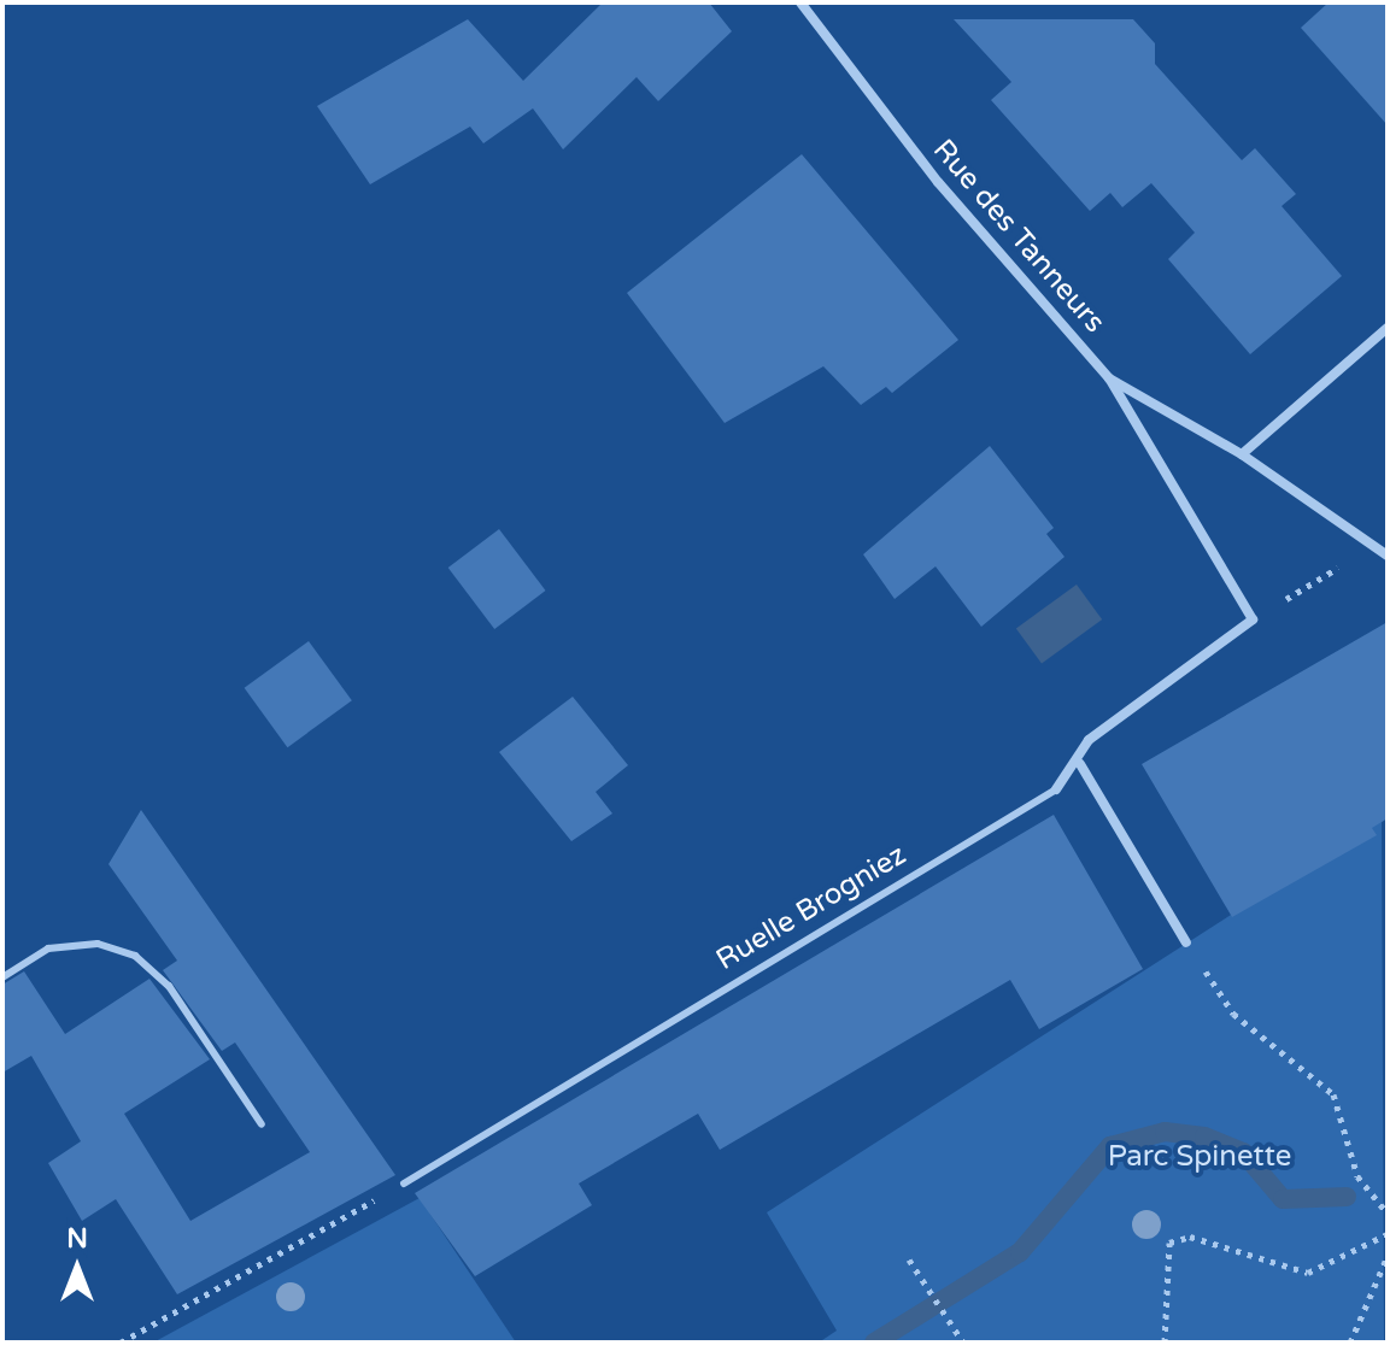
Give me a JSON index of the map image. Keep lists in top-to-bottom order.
{
  "streets": {
    "street": ["Rue des Tanneurs", "Ruelle Brogniez"]
  },
  "crossings": [
    ["Rue des Tanneurs", "Ruelle Brogniez"]
  ],
  "parks": ["Parc Spinette"],
  "north": "top"
}
